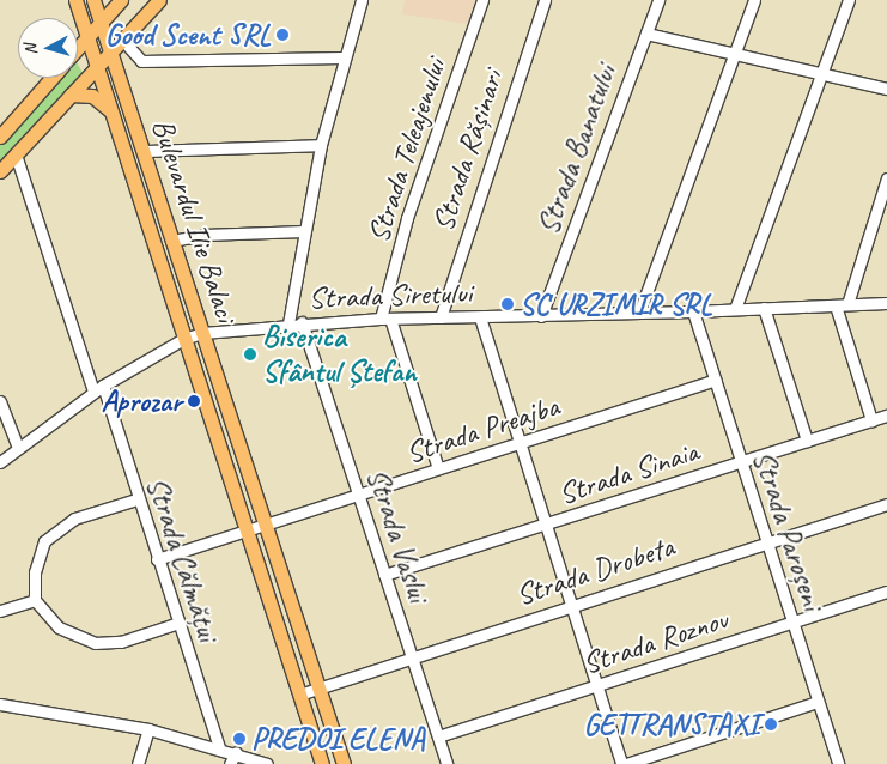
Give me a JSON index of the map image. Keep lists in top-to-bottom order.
{
  "streets": {
    "main road": ["Bulevardul Ilie Balaci"],
    "street": [
      "Strada Banatului",
      "Strada Teleajenului",
      "Strada Rășinari",
      "Strada Siretului",
      "Strada Preajba",
      "Strada Sinaia",
      "Strada Paroșeni",
      "Strada Vaslui",
      "Strada Călmățui",
      "Strada Drobeta",
      "Strada Roznov"
    ]
  },
  "crossings": [
    ["Strada Banatului", "Strada Siretului"],
    ["Strada Teleajenului", "Strada Siretului"],
    ["Strada Rășinari", "Strada Siretului"],
    ["Bulevardul Ilie Balaci", "Strada Siretului"],
    ["Bulevardul Ilie Balaci", "Strada Preajba"],
    ["Bulevardul Ilie Balaci", "Strada Drobeta"],
    ["Strada Siretului", "Strada Paroșeni"],
    ["Strada Siretului", "Strada Vaslui"],
    ["Strada Siretului", "Strada Călmățui"],
    ["Strada Preajba", "Strada Paroșeni"],
    ["Strada Preajba", "Strada Vaslui"],
    ["Strada Preajba", "Strada Călmățui"],
    ["Strada Sinaia", "Strada Paroșeni"],
    ["Strada Sinaia", "Strada Vaslui"],
    ["Strada Paroșeni", "Strada Drobeta"],
    ["Strada Paroșeni", "Strada Roznov"],
    ["Strada Vaslui", "Strada Drobeta"],
    ["Strada Vaslui", "Strada Roznov"]
  ],
  "places": [
    "Good Scent SRL",
    "SC URZIMIR SRL",
    "Biserica Sfântul Ștefan",
    "Aprozar",
    "GETTRANSTAXI",
    "PREDOI ELENA"
  ],
  "north": "left"
}
